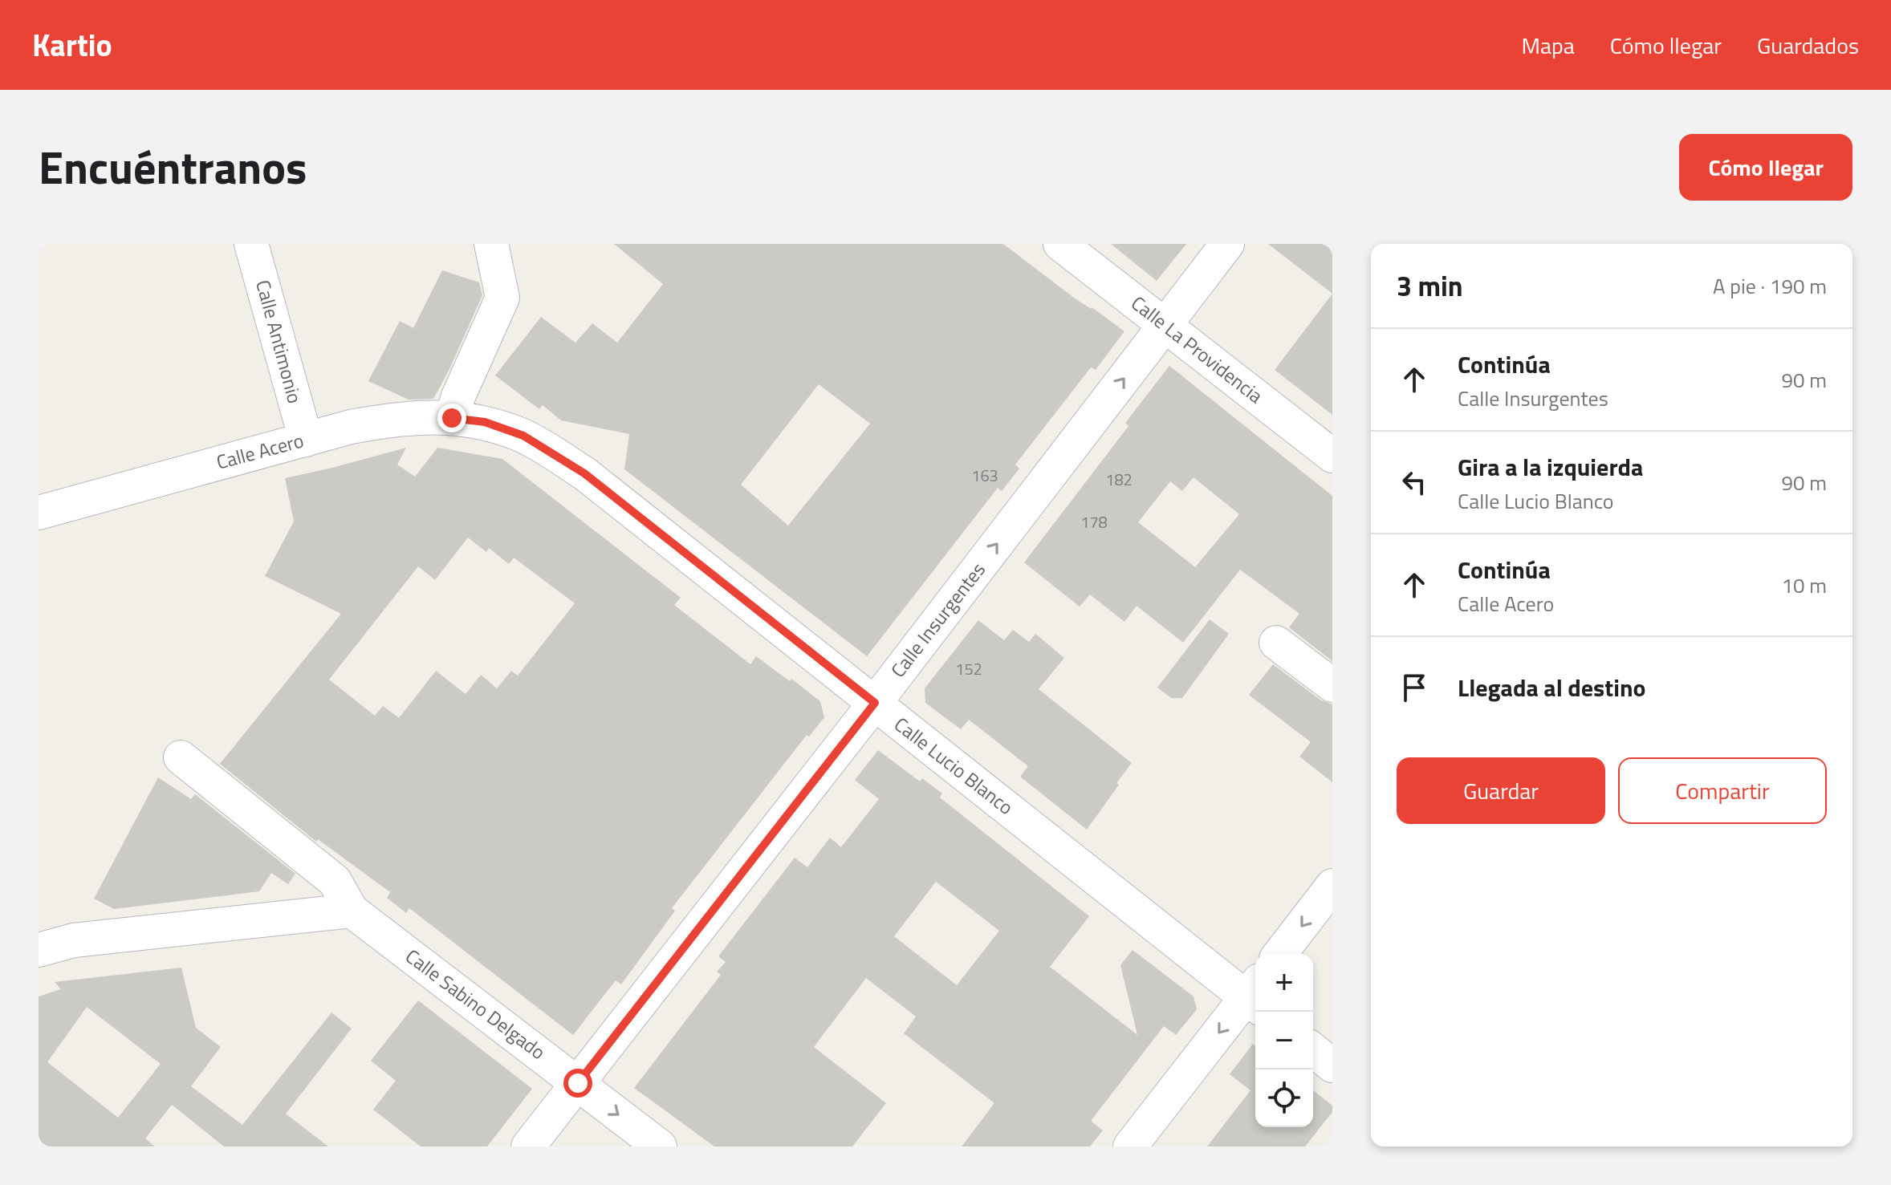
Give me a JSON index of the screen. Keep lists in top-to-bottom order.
{
  "streets": {
    "street": [
      "Calle Antimonio",
      "Calle La Providencia",
      "Calle Acero",
      "Calle Insurgentes",
      "Calle Lucio Blanco",
      "Calle Sabino Delgado"
    ]
  },
  "crossings": [
    ["Calle Antimonio", "Calle Acero"],
    ["Calle La Providencia", "Calle Insurgentes"],
    ["Calle Acero", "Calle Lucio Blanco"],
    ["Calle Insurgentes", "Calle Lucio Blanco"],
    ["Calle Insurgentes", "Calle Sabino Delgado"]
  ],
  "one_way": ["Calle Insurgentes"],
  "house_numbers": [
    "163",
    "182",
    "178",
    "152"
  ],
  "page": {
    "header": "Kartio",
    "nav": ["Mapa", "Cómo llegar", "Guardados"],
    "title": "Encuéntranos",
    "buttons": [
      "Cómo llegar",
      ["Guardar", "Compartir"]
    ],
    "heading": ["3 min", "A pie · 190 m"],
    "list": [
      ["Continúa", "Calle Insurgentes", "90 m"],
      ["Gira a la izquierda", "Calle Lucio Blanco", "90 m"],
      ["Continúa", "Calle Acero", "10 m"],
      "Llegada al destino"
    ],
    "map_buttons": ["+", "−"]
  }
}
